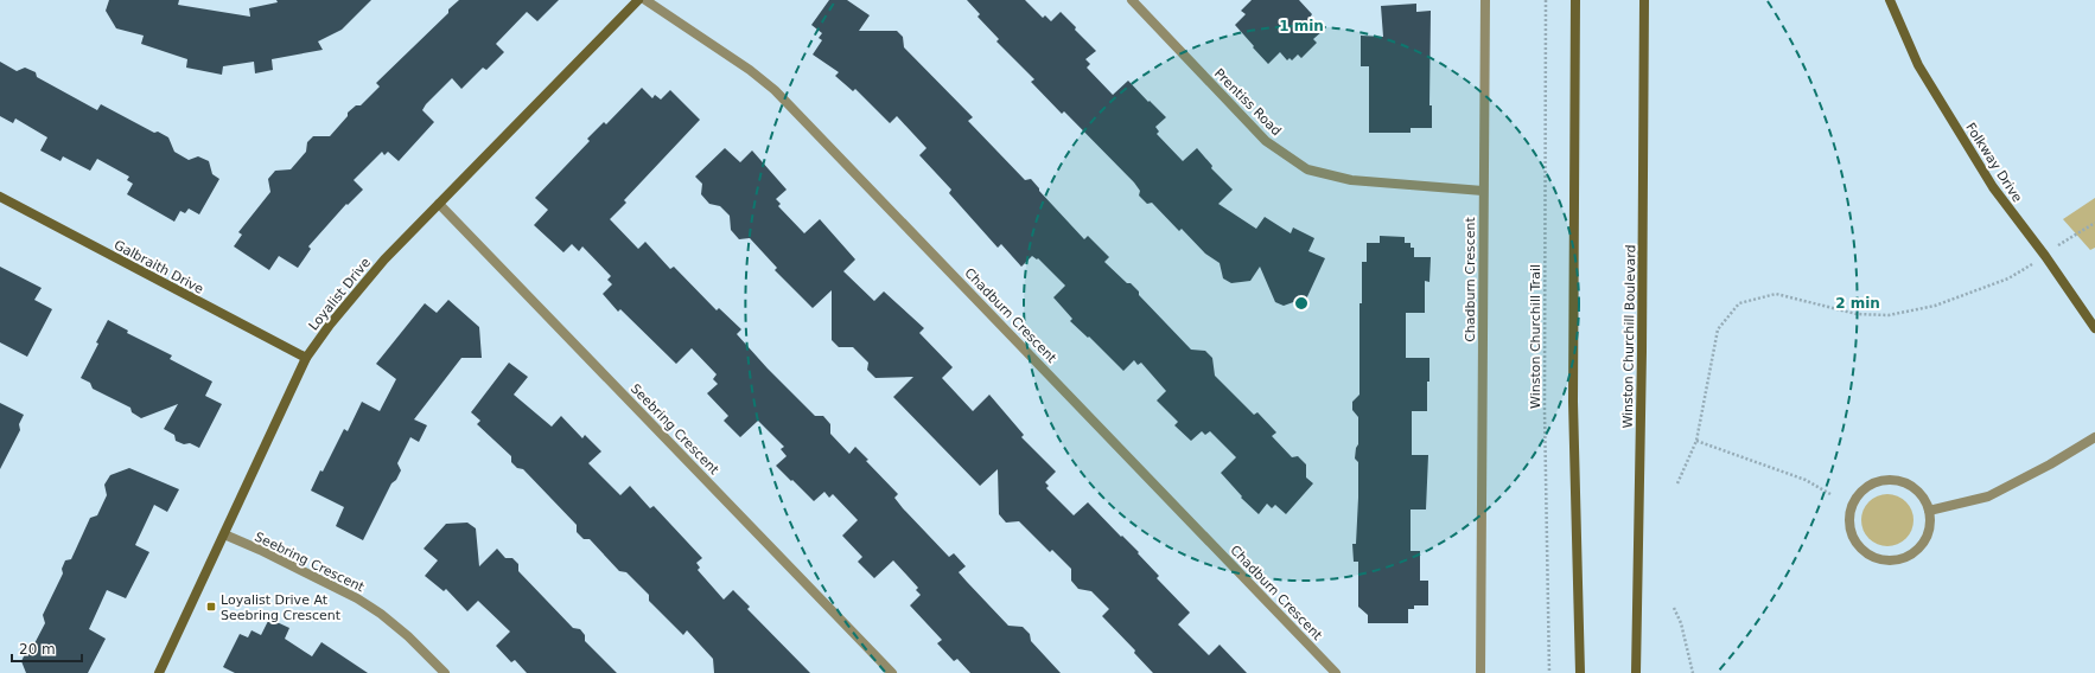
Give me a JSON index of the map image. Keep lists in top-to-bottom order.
{
  "streets": {
    "street": [
      "Prentiss Road",
      "Folkway Drive",
      "Galbraith Drive",
      "Chadburn Crescent",
      "Loyalist Drive",
      "Winston Churchill Boulevard",
      "Seebring Crescent"
    ],
    "path": ["Winston Churchill Trail"]
  },
  "crossings": [
    ["Prentiss Road", "Chadburn Crescent"],
    ["Galbraith Drive", "Loyalist Drive"],
    ["Loyalist Drive", "Seebring Crescent"]
  ],
  "places": {
    "transit": ["Loyalist Drive At Seebring Crescent"]
  },
  "scale_bar": "20 m",
  "rings": ["1 min", "2 min"]
}
